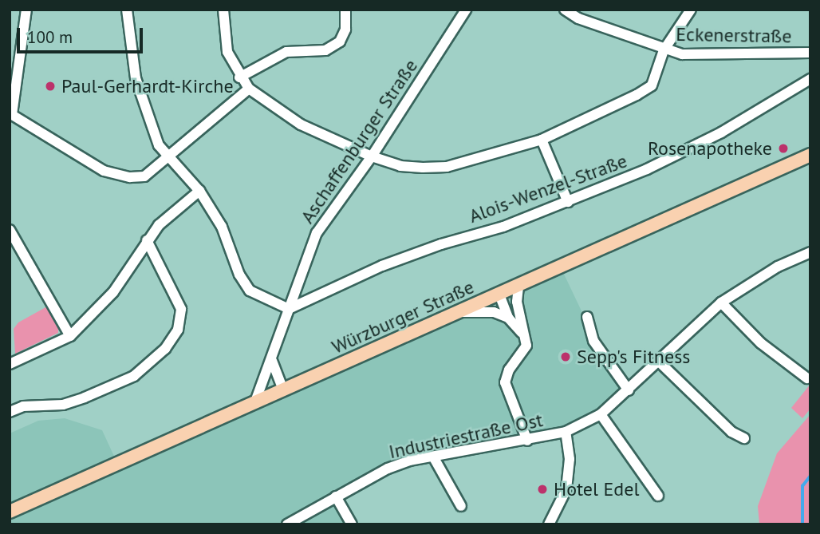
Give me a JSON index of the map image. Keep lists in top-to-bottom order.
{
  "streets": {
    "main road": ["Würzburger Straße"],
    "street": [
      "Eckenerstraße",
      "Aschaffenburger Straße",
      "Alois-Wenzel-Straße",
      "Industriestraße Ost"
    ]
  },
  "crossings": [
    ["Aschaffenburger Straße", "Alois-Wenzel-Straße"],
    ["Aschaffenburger Straße", "Würzburger Straße"]
  ],
  "places": [
    "Paul-Gerhardt-Kirche",
    "Rosenapotheke",
    "Sepp's Fitness",
    "Hotel Edel"
  ],
  "scale_bar": "100 m"
}
